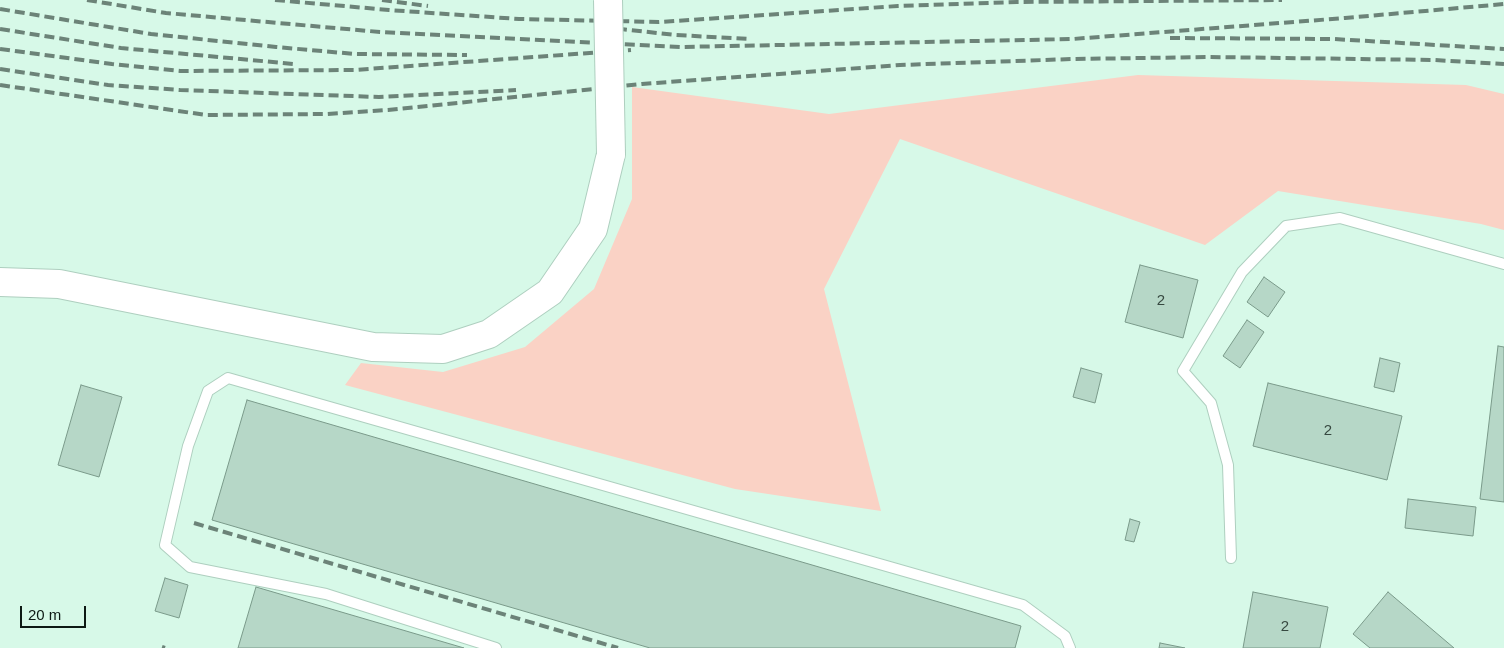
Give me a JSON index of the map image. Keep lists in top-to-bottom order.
{
  "house_numbers": ["2", "2", "2"],
  "scale_bar": "20 m"
}
